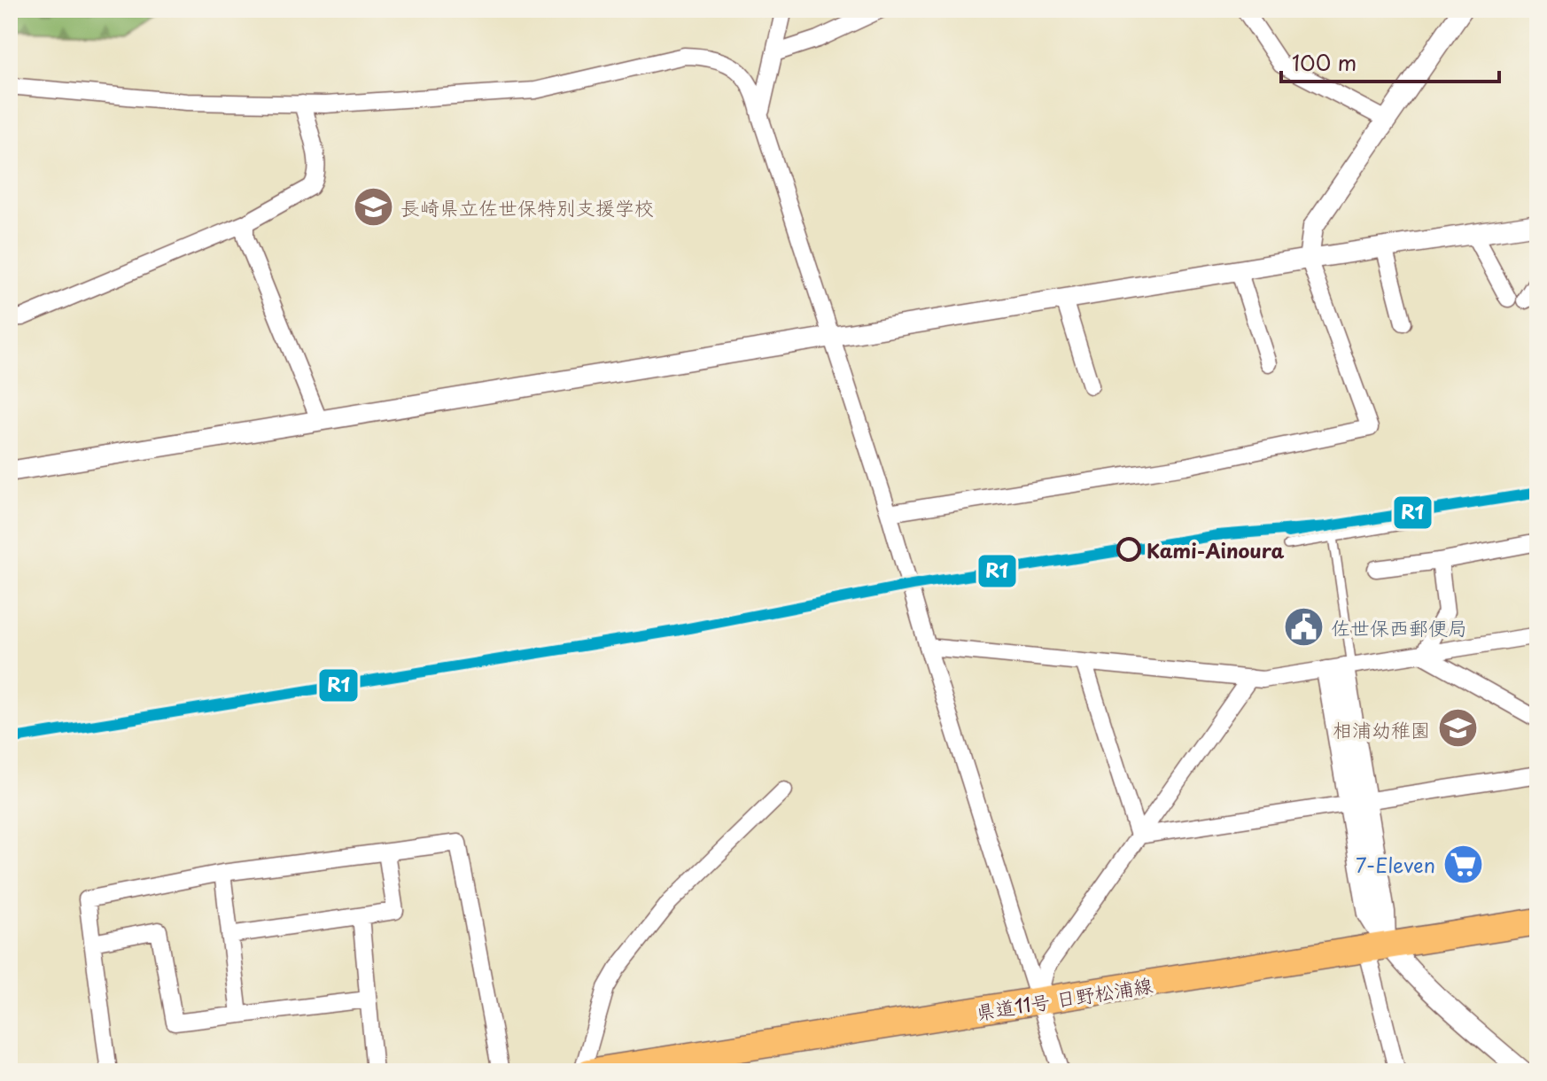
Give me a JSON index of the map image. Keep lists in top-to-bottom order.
{
  "streets": {
    "main road": ["県道11号 日野松浦線"]
  },
  "places": {
    "school or university": ["長崎県立佐世保特別支援学校", "相浦幼稚園"],
    "other": ["Kami-Ainoura"],
    "public building": ["佐世保西郵便局"],
    "supermarket": ["7-Eleven"]
  },
  "lines": ["transit line R1"],
  "scale_bar": "100 m"
}
